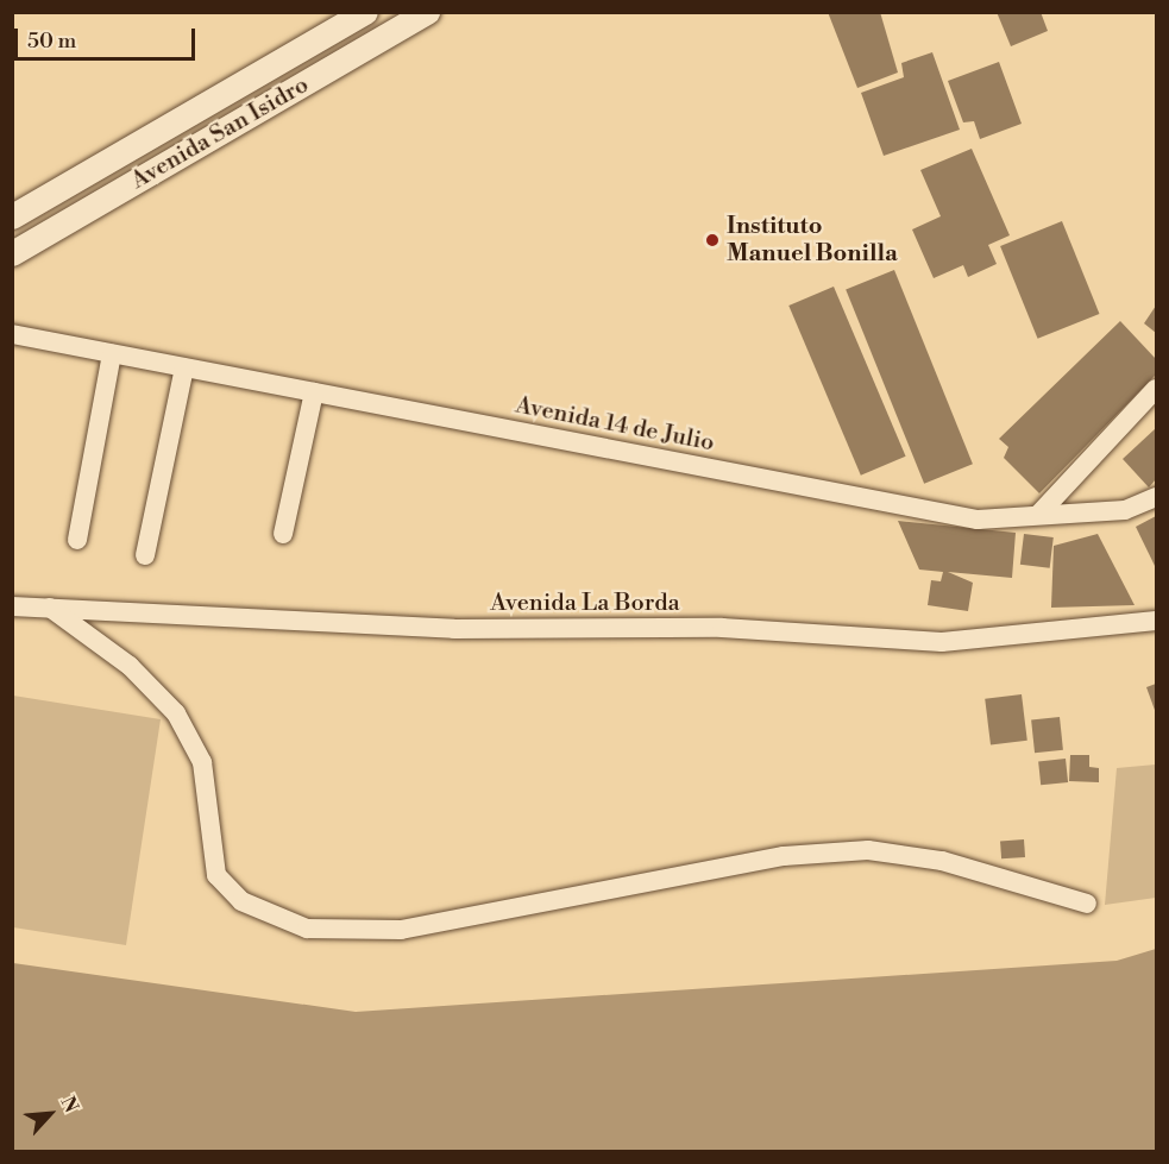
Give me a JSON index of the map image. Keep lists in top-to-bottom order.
{
  "streets": {
    "street": ["Avenida San Isidro", "Avenida 14 de Julio", "Avenida La Borda"]
  },
  "places": ["Instituto Manuel Bonilla"],
  "scale_bar": "50 m",
  "north": "top right"
}
